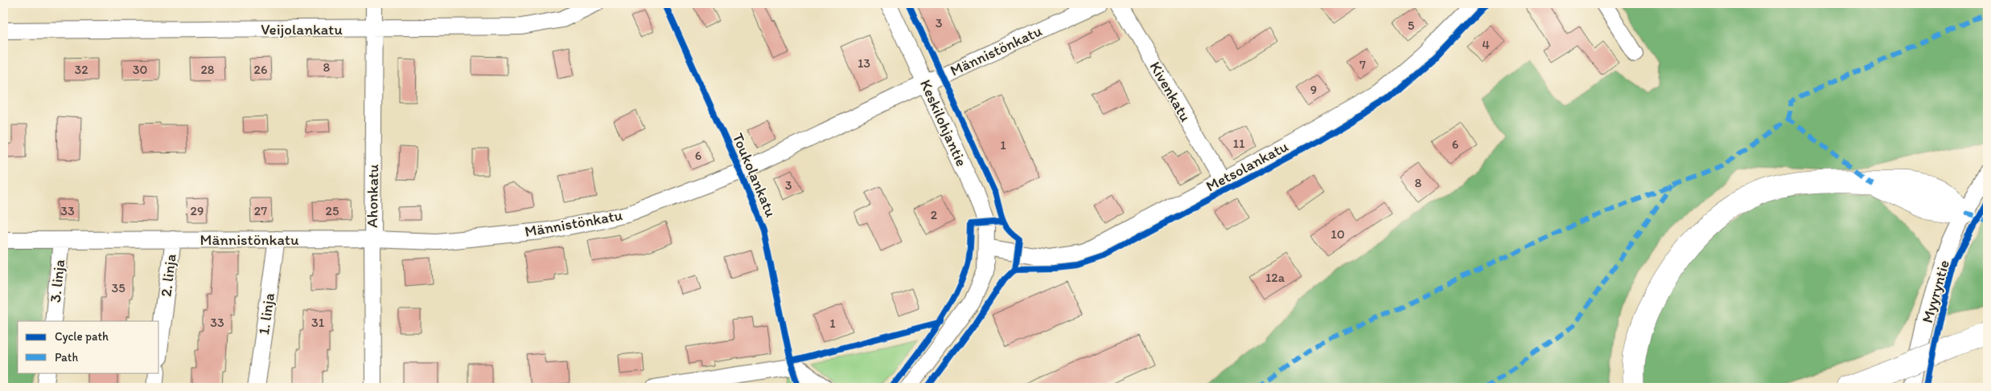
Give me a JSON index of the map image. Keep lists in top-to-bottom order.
{
  "streets": {
    "street": [
      "Veijolankatu",
      "Männistönkatu",
      "Kivenkatu",
      "Keskilohjantie",
      "Metsolankatu",
      "Ahonkatu",
      "2. linja",
      "3. linja",
      "Myyryntie",
      "1. linja"
    ],
    "cycle path": ["Toukolankatu"]
  },
  "crossings": [
    ["Veijolankatu", "Ahonkatu"],
    ["Männistönkatu", "Keskilohjantie"],
    ["Männistönkatu", "Ahonkatu"],
    ["Männistönkatu", "2. linja"],
    ["Männistönkatu", "3. linja"],
    ["Männistönkatu", "1. linja"],
    ["Kivenkatu", "Metsolankatu"],
    ["Keskilohjantie", "Metsolankatu"]
  ],
  "house_numbers": [
    "3",
    "5",
    "4",
    "13",
    "7",
    "8",
    "32",
    "30",
    "28",
    "26",
    "9",
    "11",
    "6",
    "1",
    "6",
    "8",
    "3",
    "33",
    "29",
    "27",
    "25",
    "2",
    "10",
    "12a",
    "35",
    "33",
    "31",
    "1"
  ],
  "legend": ["Cycle path", "Path"]
}
